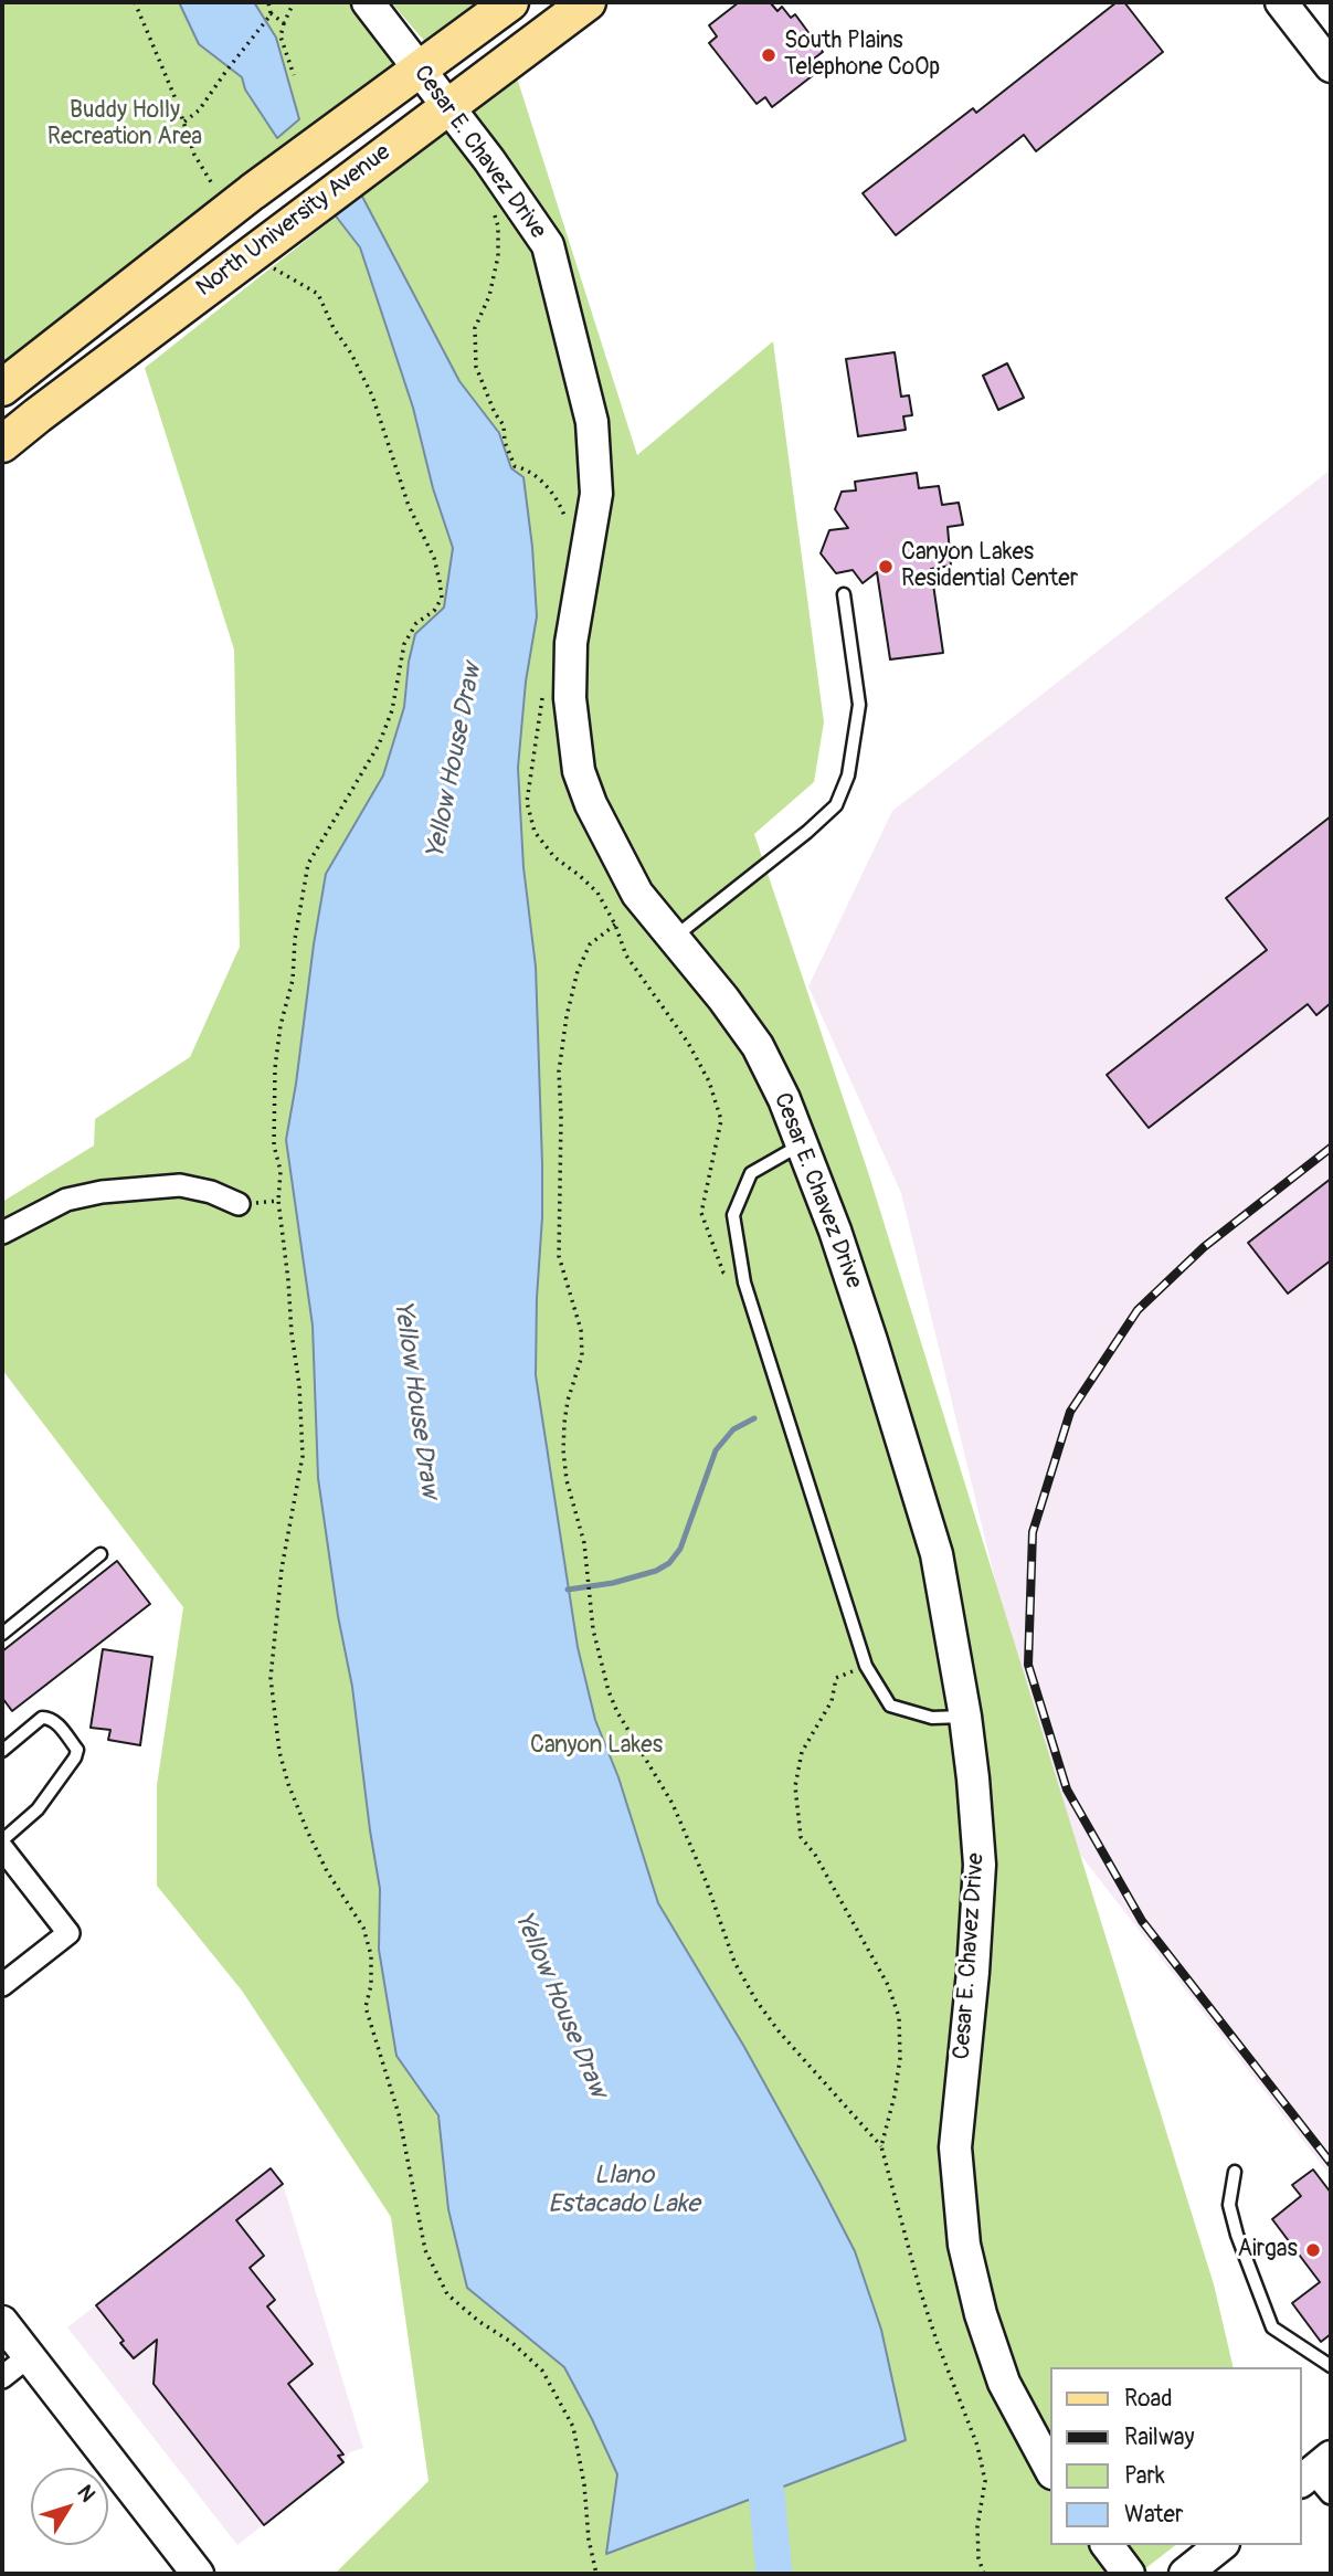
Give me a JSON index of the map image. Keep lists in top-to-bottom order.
{
  "streets": {
    "main road": ["North University Avenue"],
    "street": ["Cesar E. Chavez Drive"]
  },
  "crossings": [
    ["Cesar E. Chavez Drive", "North University Avenue"]
  ],
  "water": ["Yellow House Draw", "Llano Estacado Lake"],
  "parks": ["Buddy Holly Recreation Area", "Canyon Lakes"],
  "places": ["South Plains Telephone CoOp", "Canyon Lakes Residential Center", "Airgas"],
  "legend": [
    "Road",
    "Railway",
    "Park",
    "Water"
  ],
  "north": "top right"
}
